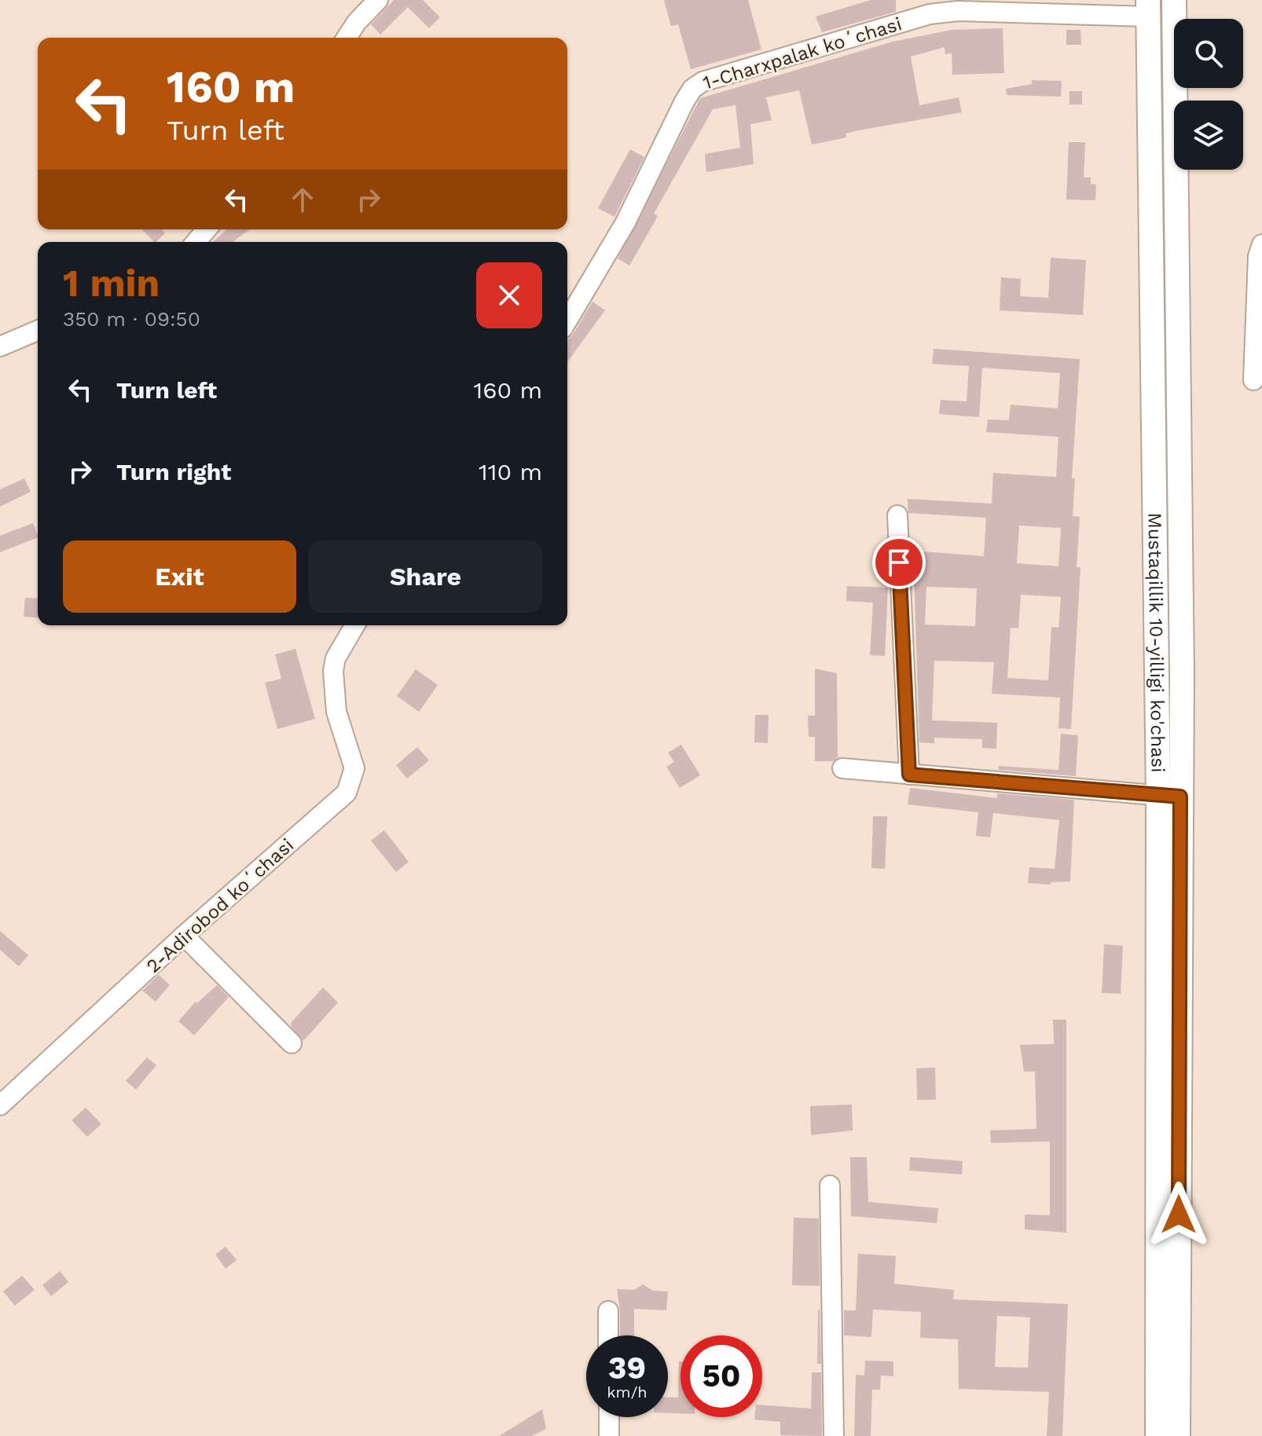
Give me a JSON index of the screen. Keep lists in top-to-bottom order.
{
  "streets": {
    "main road": ["Mustaqillik 10-yilligi ko'chasi"],
    "street": ["1-Charxpalak koʻchasi", "2-Adirobod koʻchasi"]
  },
  "crossings": [
    ["1-Charxpalak koʻchasi", "Mustaqillik 10-yilligi ko'chasi"]
  ],
  "page": {
    "turn": ["160 m", "Turn left"],
    "heading": ["1 min", "350 m · 09:50"],
    "list": [
      {
        "name": "Turn left",
        "value": "160 m"
      },
      {
        "name": "Turn right",
        "value": "110 m"
      }
    ],
    "buttons": ["Exit", "Share"],
    "speed": "39 km/h",
    "limit": "50"
  }
}
